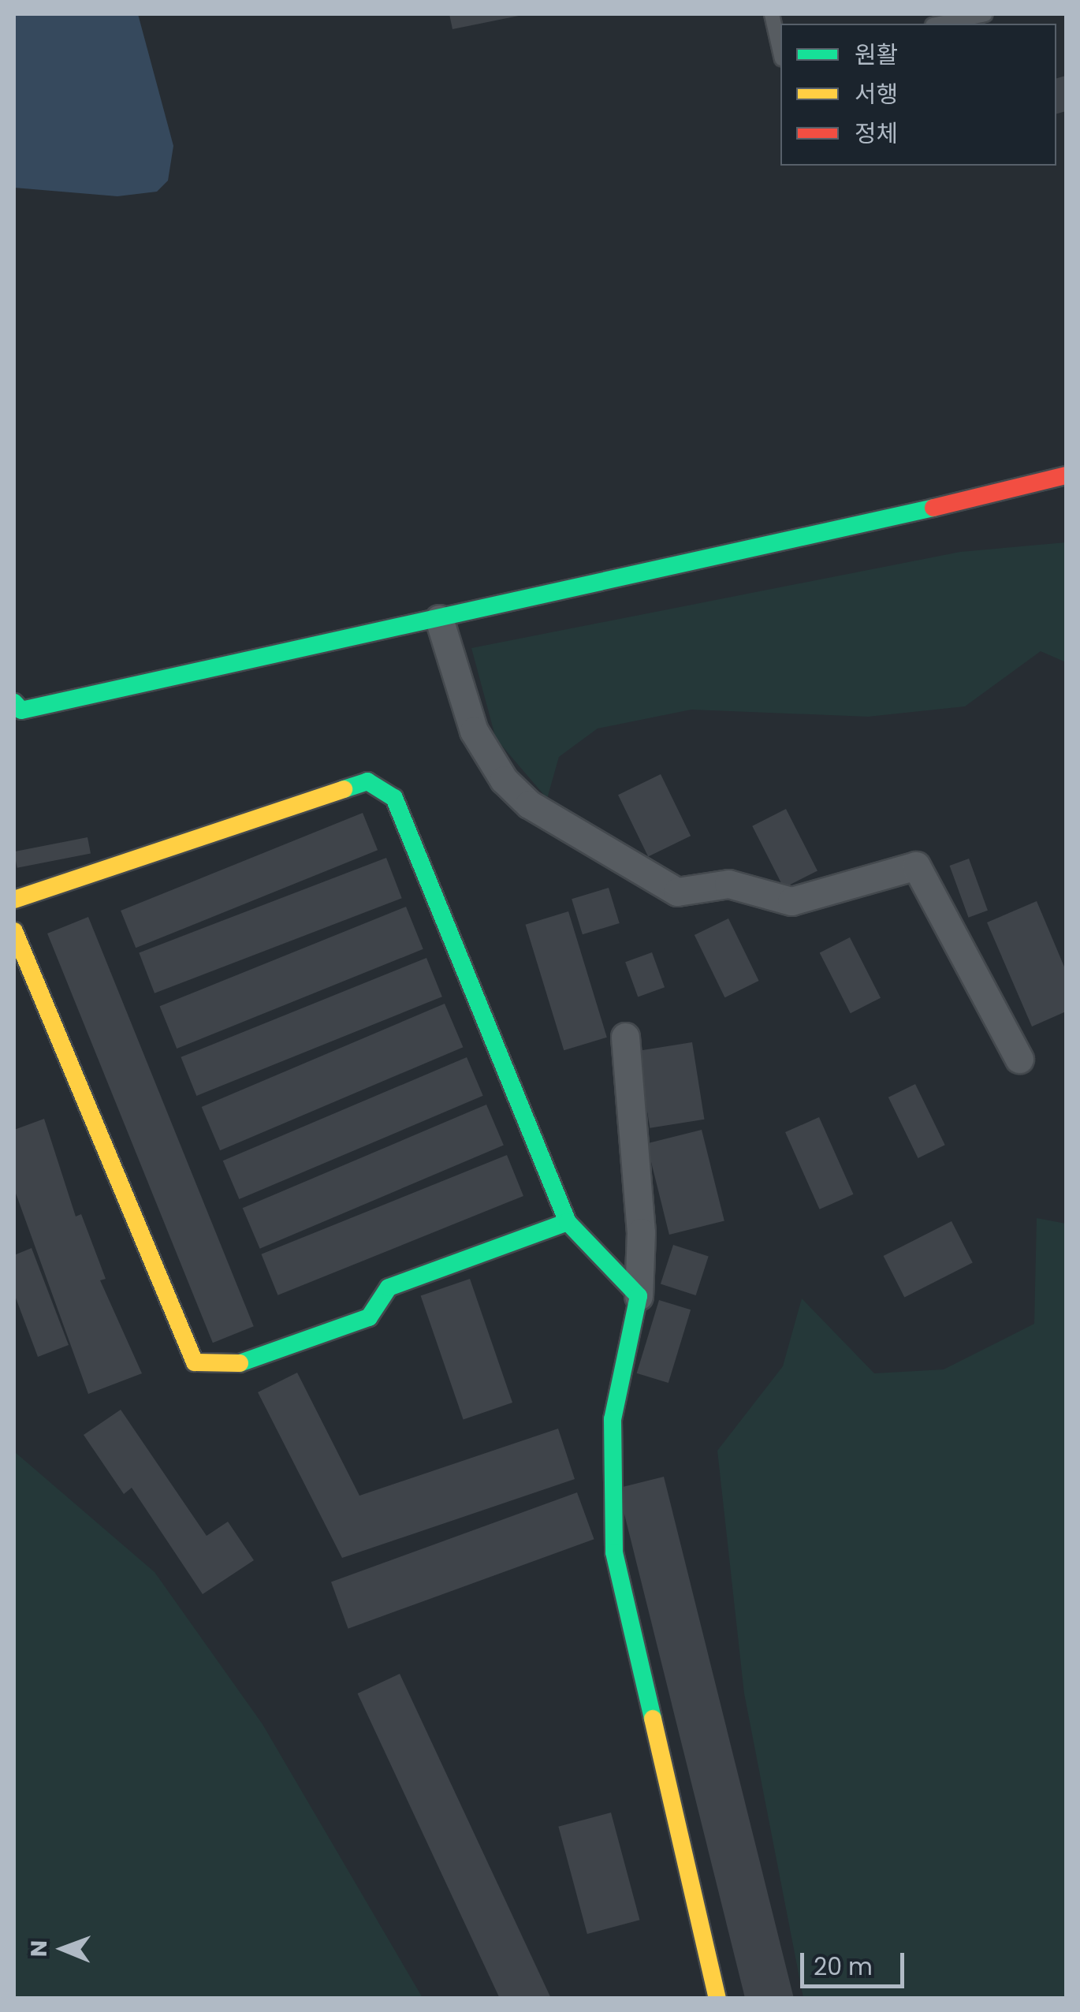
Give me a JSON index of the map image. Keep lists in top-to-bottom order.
{
  "legend": ["원활", "서행", "정체"],
  "scale_bar": "20 m",
  "north": "left"
}
